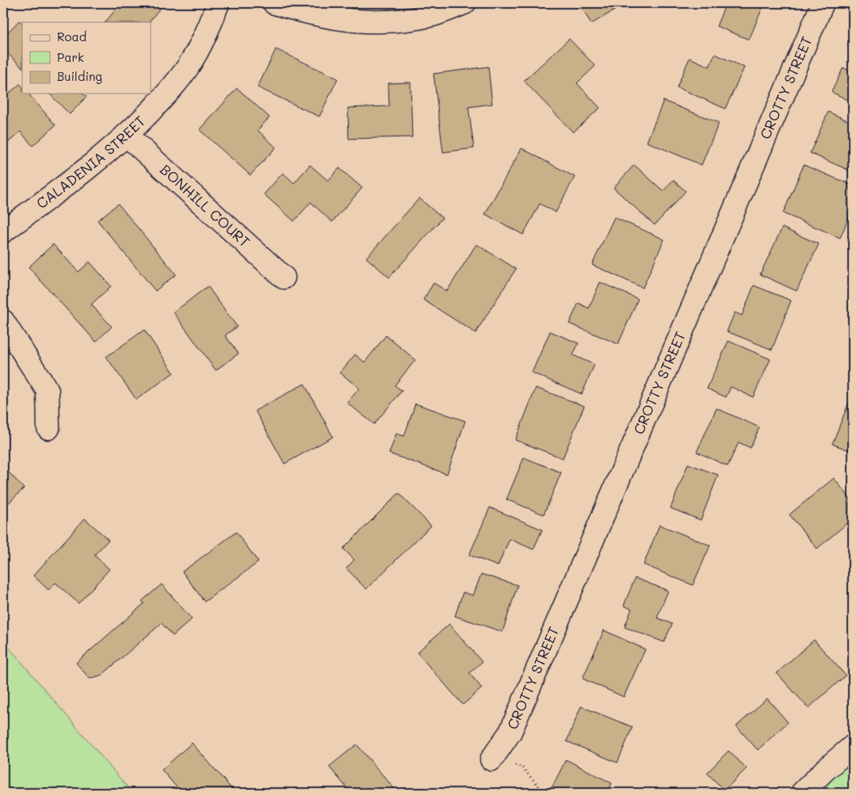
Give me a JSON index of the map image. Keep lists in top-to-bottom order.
{
  "streets": {
    "street": ["CROTTY STREET", "CALADENIA STREET", "BONHILL COURT"]
  },
  "crossings": [
    ["CALADENIA STREET", "BONHILL COURT"]
  ],
  "legend": ["Road", "Park", "Building"]
}
